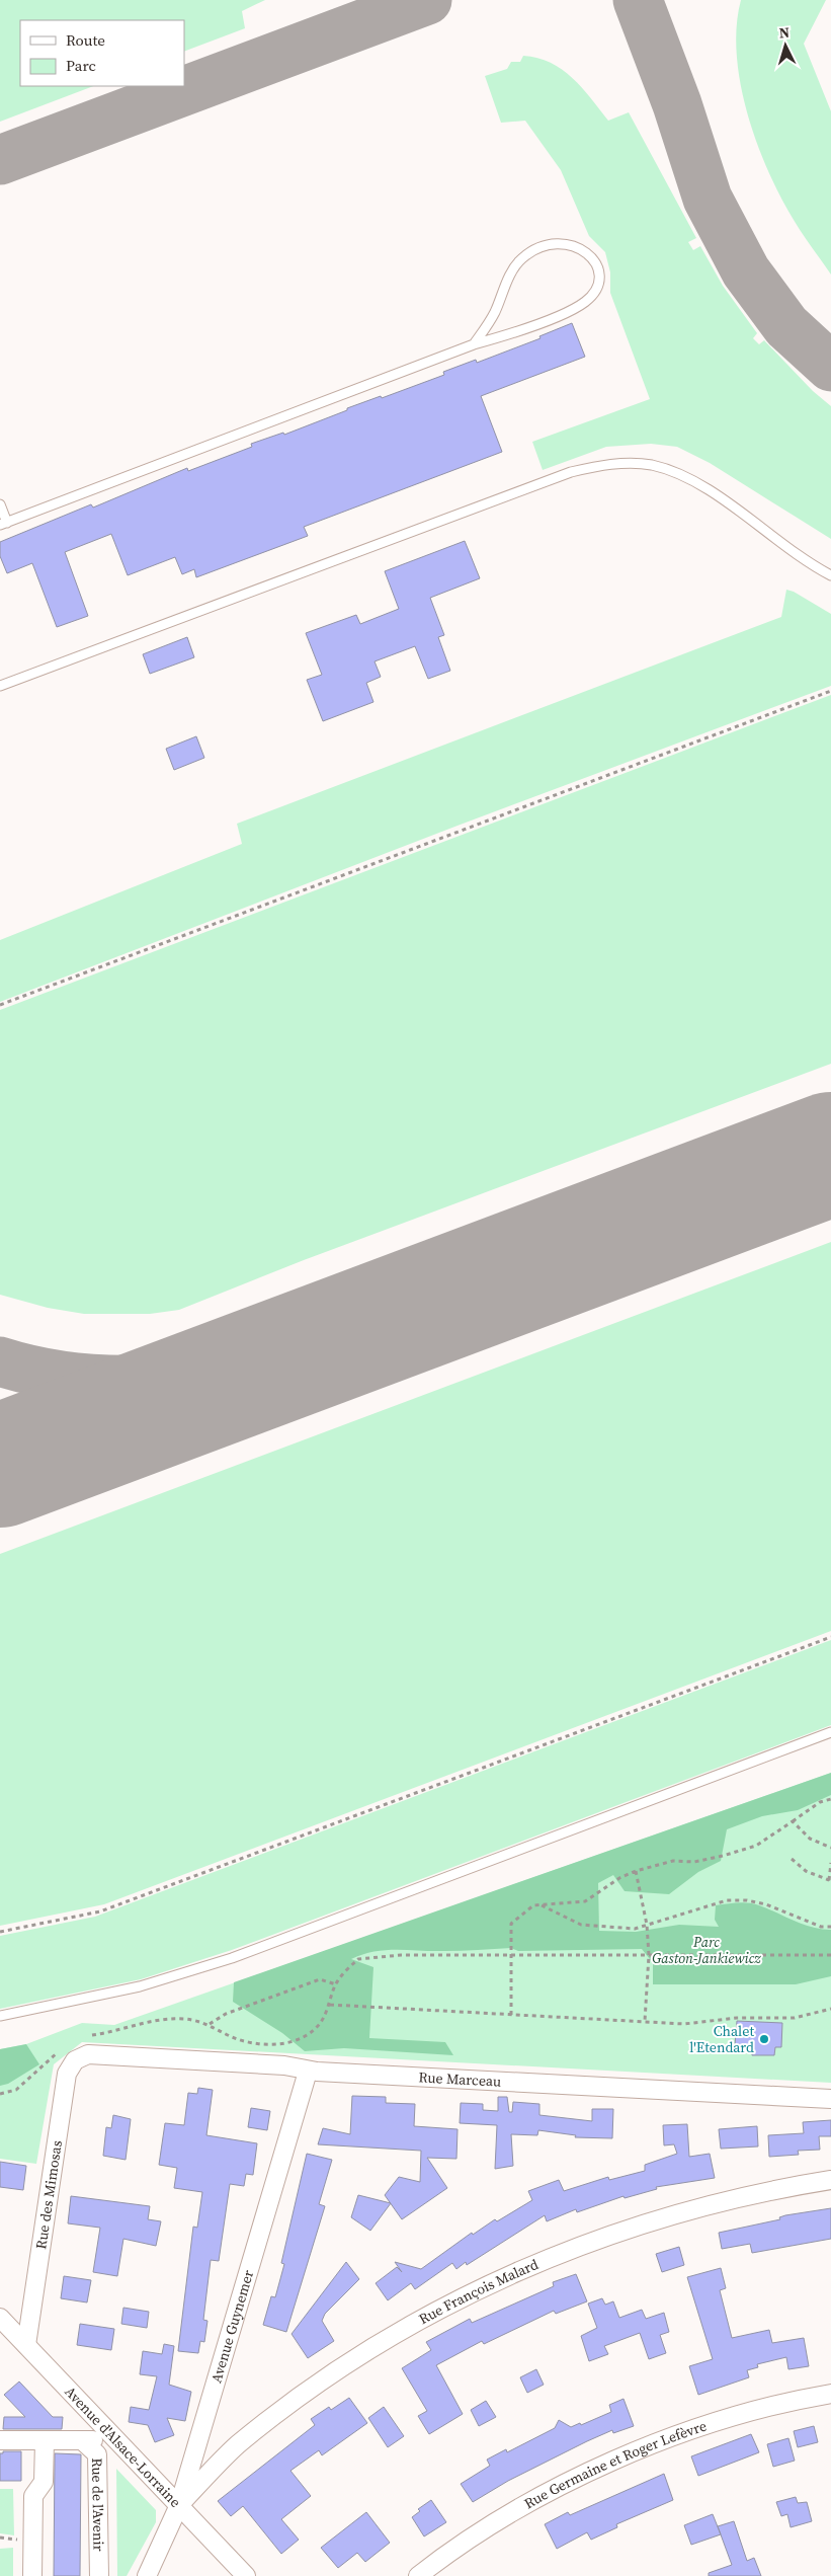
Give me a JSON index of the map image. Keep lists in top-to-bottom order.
{
  "streets": {
    "street": [
      "Rue Marceau",
      "Rue des Mimosas",
      "Rue François Malard",
      "Avenue Guynemer",
      "Avenue d'Alsace-Lorraine",
      "Rue Germaine et Roger Lefèvre",
      "Rue de l'Avenir"
    ]
  },
  "crossings": [
    ["Rue Marceau", "Rue des Mimosas"],
    ["Rue Marceau", "Avenue Guynemer"],
    ["Rue des Mimosas", "Avenue d'Alsace-Lorraine"],
    ["Rue François Malard", "Avenue Guynemer"],
    ["Rue François Malard", "Avenue d'Alsace-Lorraine"],
    ["Avenue Guynemer", "Avenue d'Alsace-Lorraine"],
    ["Avenue d'Alsace-Lorraine", "Rue de l'Avenir"]
  ],
  "parks": ["Parc Gaston-Jankiewicz"],
  "places": ["Chalet l'Etendard"],
  "legend": ["Route", "Parc"],
  "north": "top"
}
